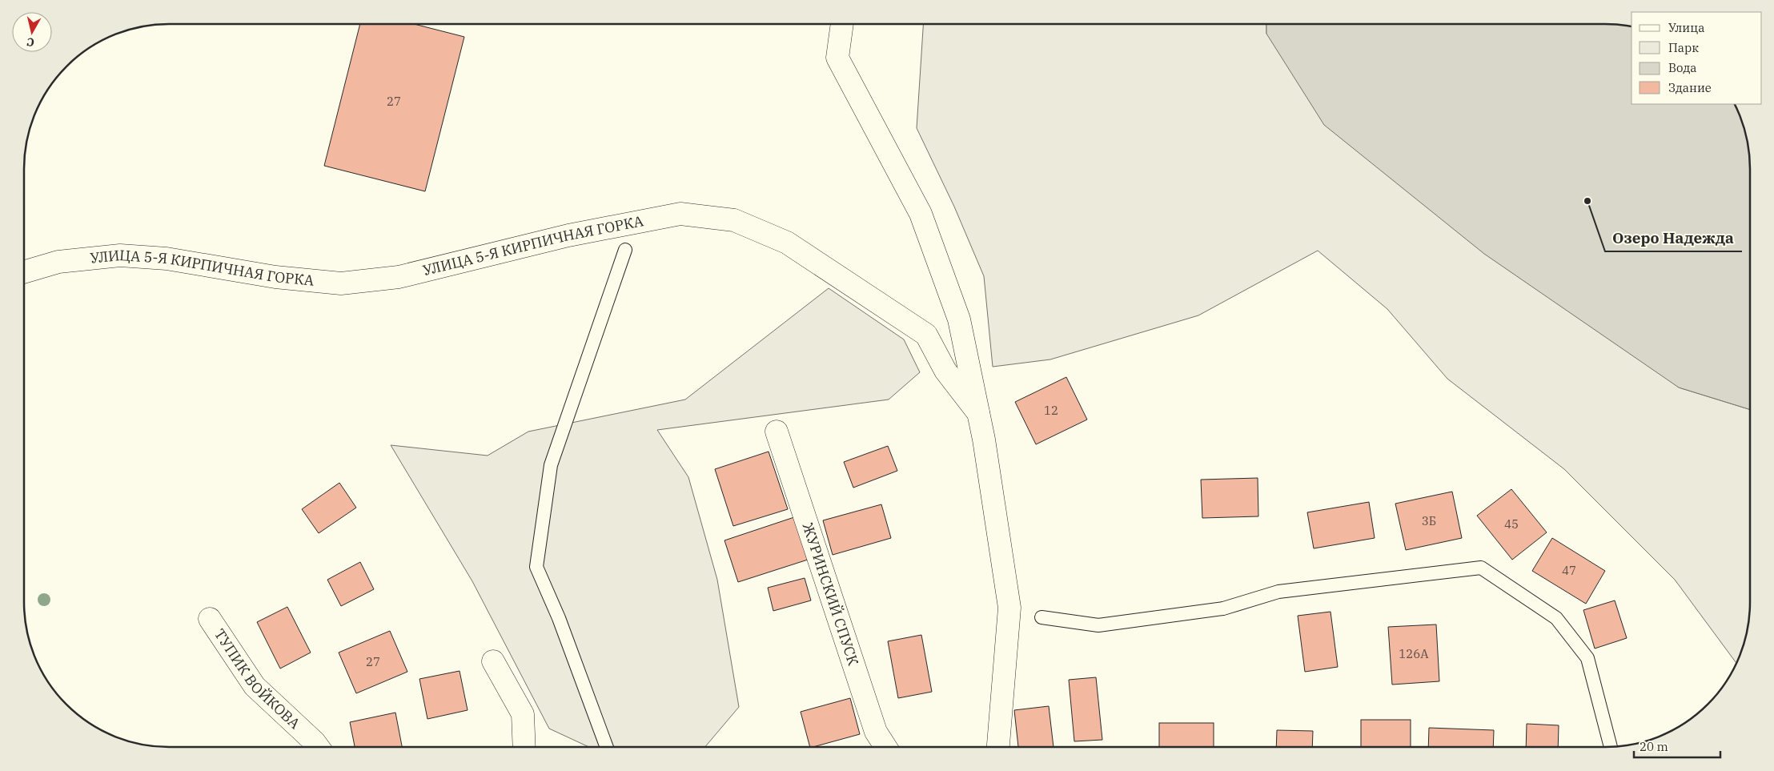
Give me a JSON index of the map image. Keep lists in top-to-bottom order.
{
  "streets": {
    "street": ["УЛИЦА 5-Я КИРПИЧНАЯ ГОРКА", "ЖУРИНСКИЙ СПУСК", "ТУПИК ВОЙКОВА"]
  },
  "places": ["Озеро Надежда"],
  "house_numbers": [
    "27",
    "12",
    "3Б",
    "45",
    "47",
    "126А",
    "27"
  ],
  "legend": [
    "Улица",
    "Парк",
    "Вода",
    "Здание"
  ],
  "scale_bar": "20 m",
  "north": "bottom"
}
